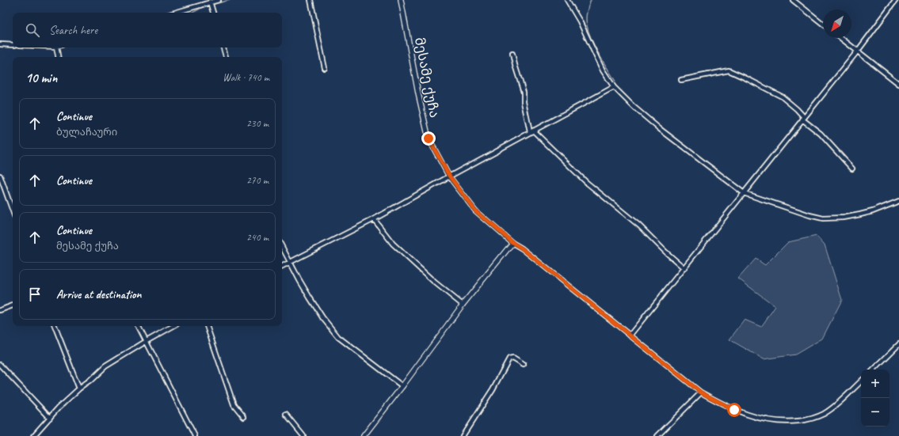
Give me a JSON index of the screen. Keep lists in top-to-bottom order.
{
  "streets": {
    "street": ["მესამე ქუჩა"]
  },
  "north": "bottom left",
  "page": {
    "search": "Search here",
    "heading": ["10 min", "Walk · 740 m"],
    "list": [
      ["Continue", "ბულაჩაური", "230 m"],
      ["Continue", "270 m"],
      ["Continue", "მესამე ქუჩა", "240 m"],
      "Arrive at destination"
    ],
    "map_buttons": ["+", "−"]
  }
}
